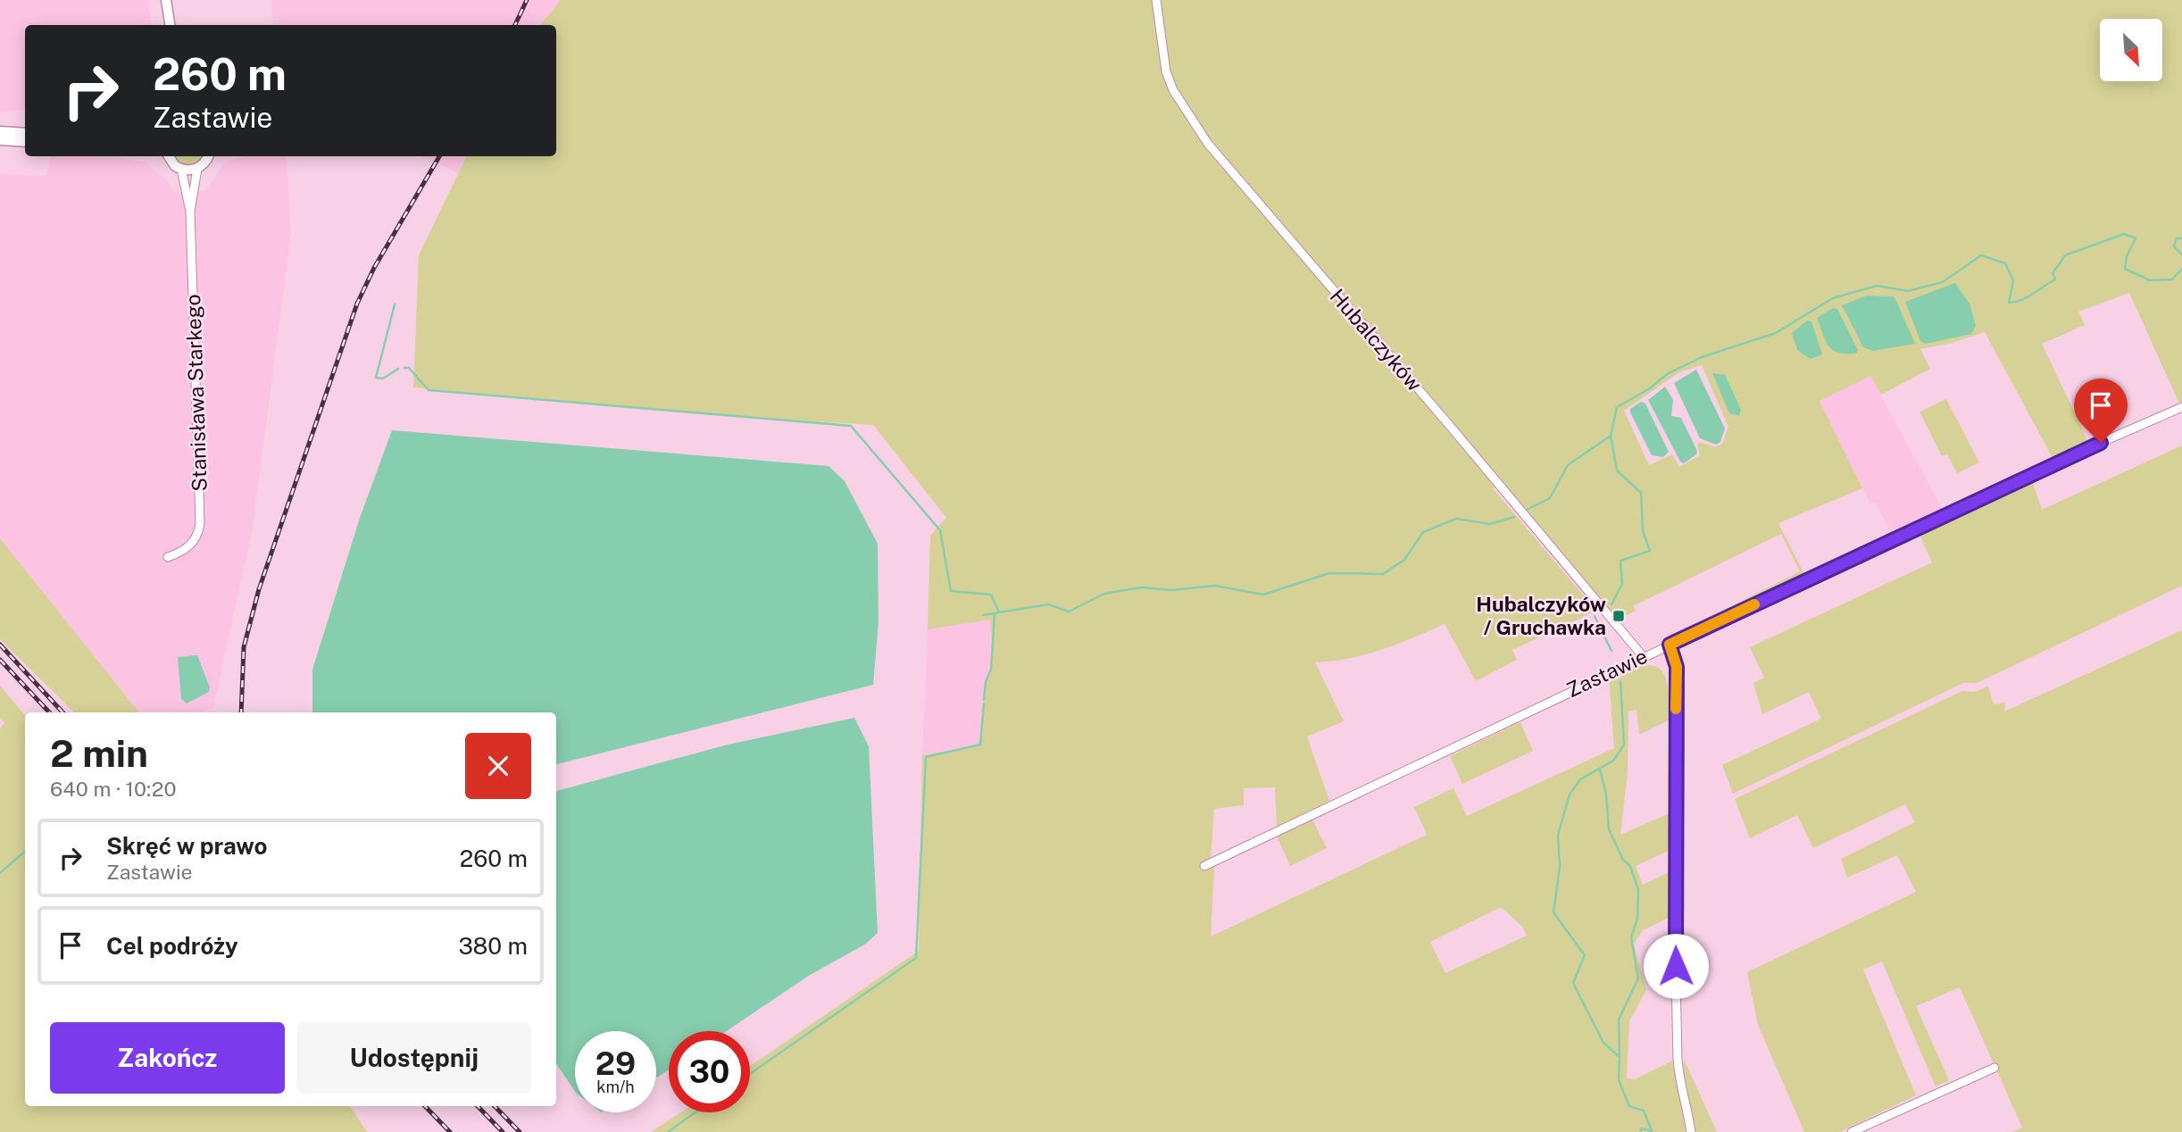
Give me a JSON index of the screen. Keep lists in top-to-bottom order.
{
  "streets": {
    "street": ["Hubalczyków", "Stanisława Starkego", "Zastawie"]
  },
  "crossings": [
    ["Hubalczyków", "Zastawie"]
  ],
  "places": {
    "transit": ["Hubalczyków / Gruchawka"]
  },
  "north": "bottom right",
  "page": {
    "turn": ["260 m", "Zastawie"],
    "heading": ["2 min", "640 m · 10:20"],
    "list": [
      {
        "name": "Skręć w prawo",
        "note": "Zastawie",
        "value": "260 m"
      },
      {
        "name": "Cel podróży",
        "value": "380 m"
      }
    ],
    "buttons": ["Zakończ", "Udostępnij"],
    "speed": "29 km/h",
    "limit": "30"
  }
}
